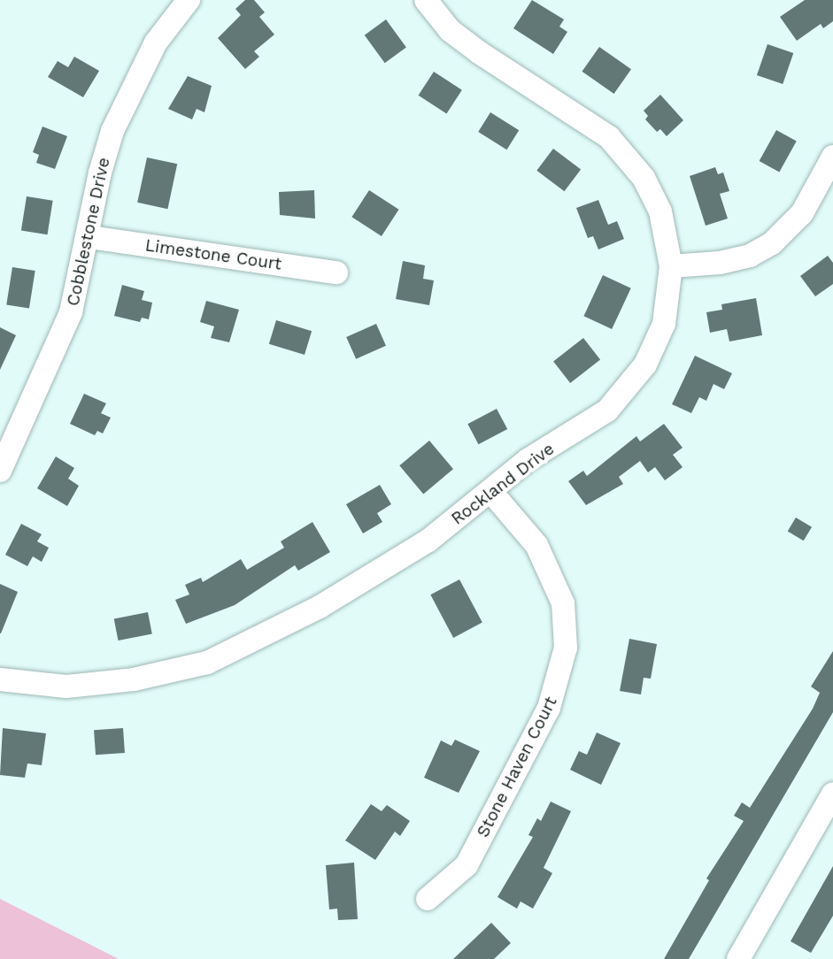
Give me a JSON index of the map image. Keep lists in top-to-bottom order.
{
  "streets": {
    "street": [
      "Cobblestone Drive",
      "Limestone Court",
      "Rockland Drive",
      "Stone Haven Court"
    ]
  },
  "crossings": [
    ["Cobblestone Drive", "Limestone Court"],
    ["Rockland Drive", "Stone Haven Court"]
  ]
}
